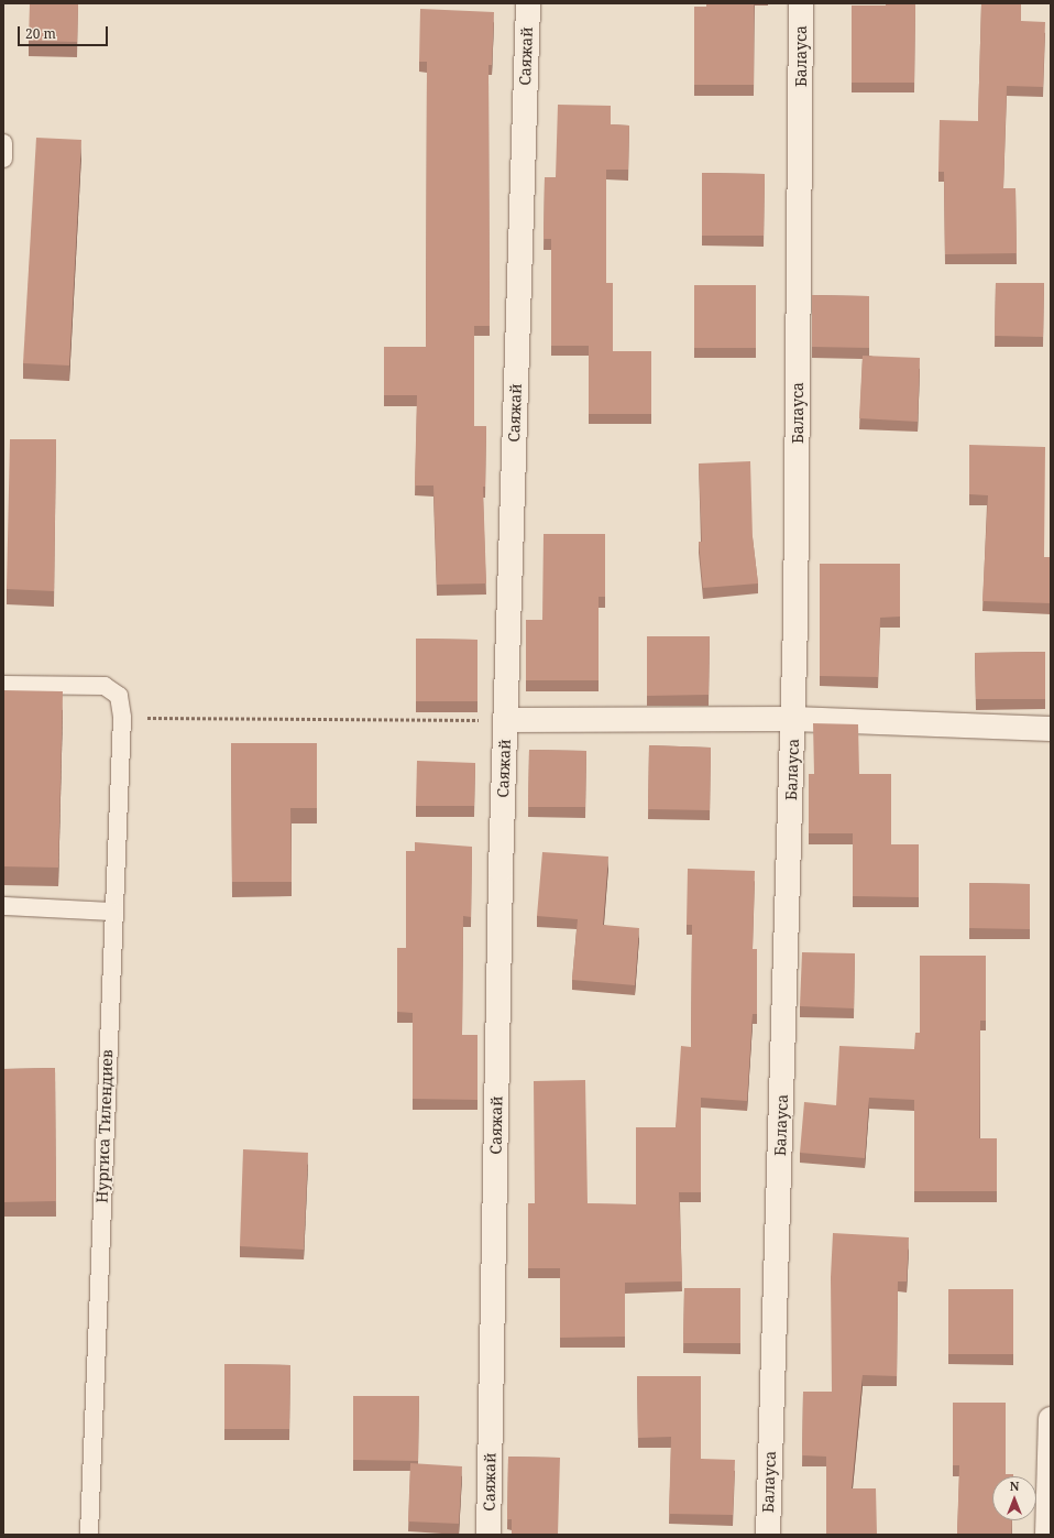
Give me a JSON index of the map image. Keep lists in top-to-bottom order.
{
  "streets": {
    "street": ["Саяжай", "Балауса"],
    "lane": ["Нургиса Тилендиев"]
  },
  "scale_bar": "20 m",
  "north": "top"
}
